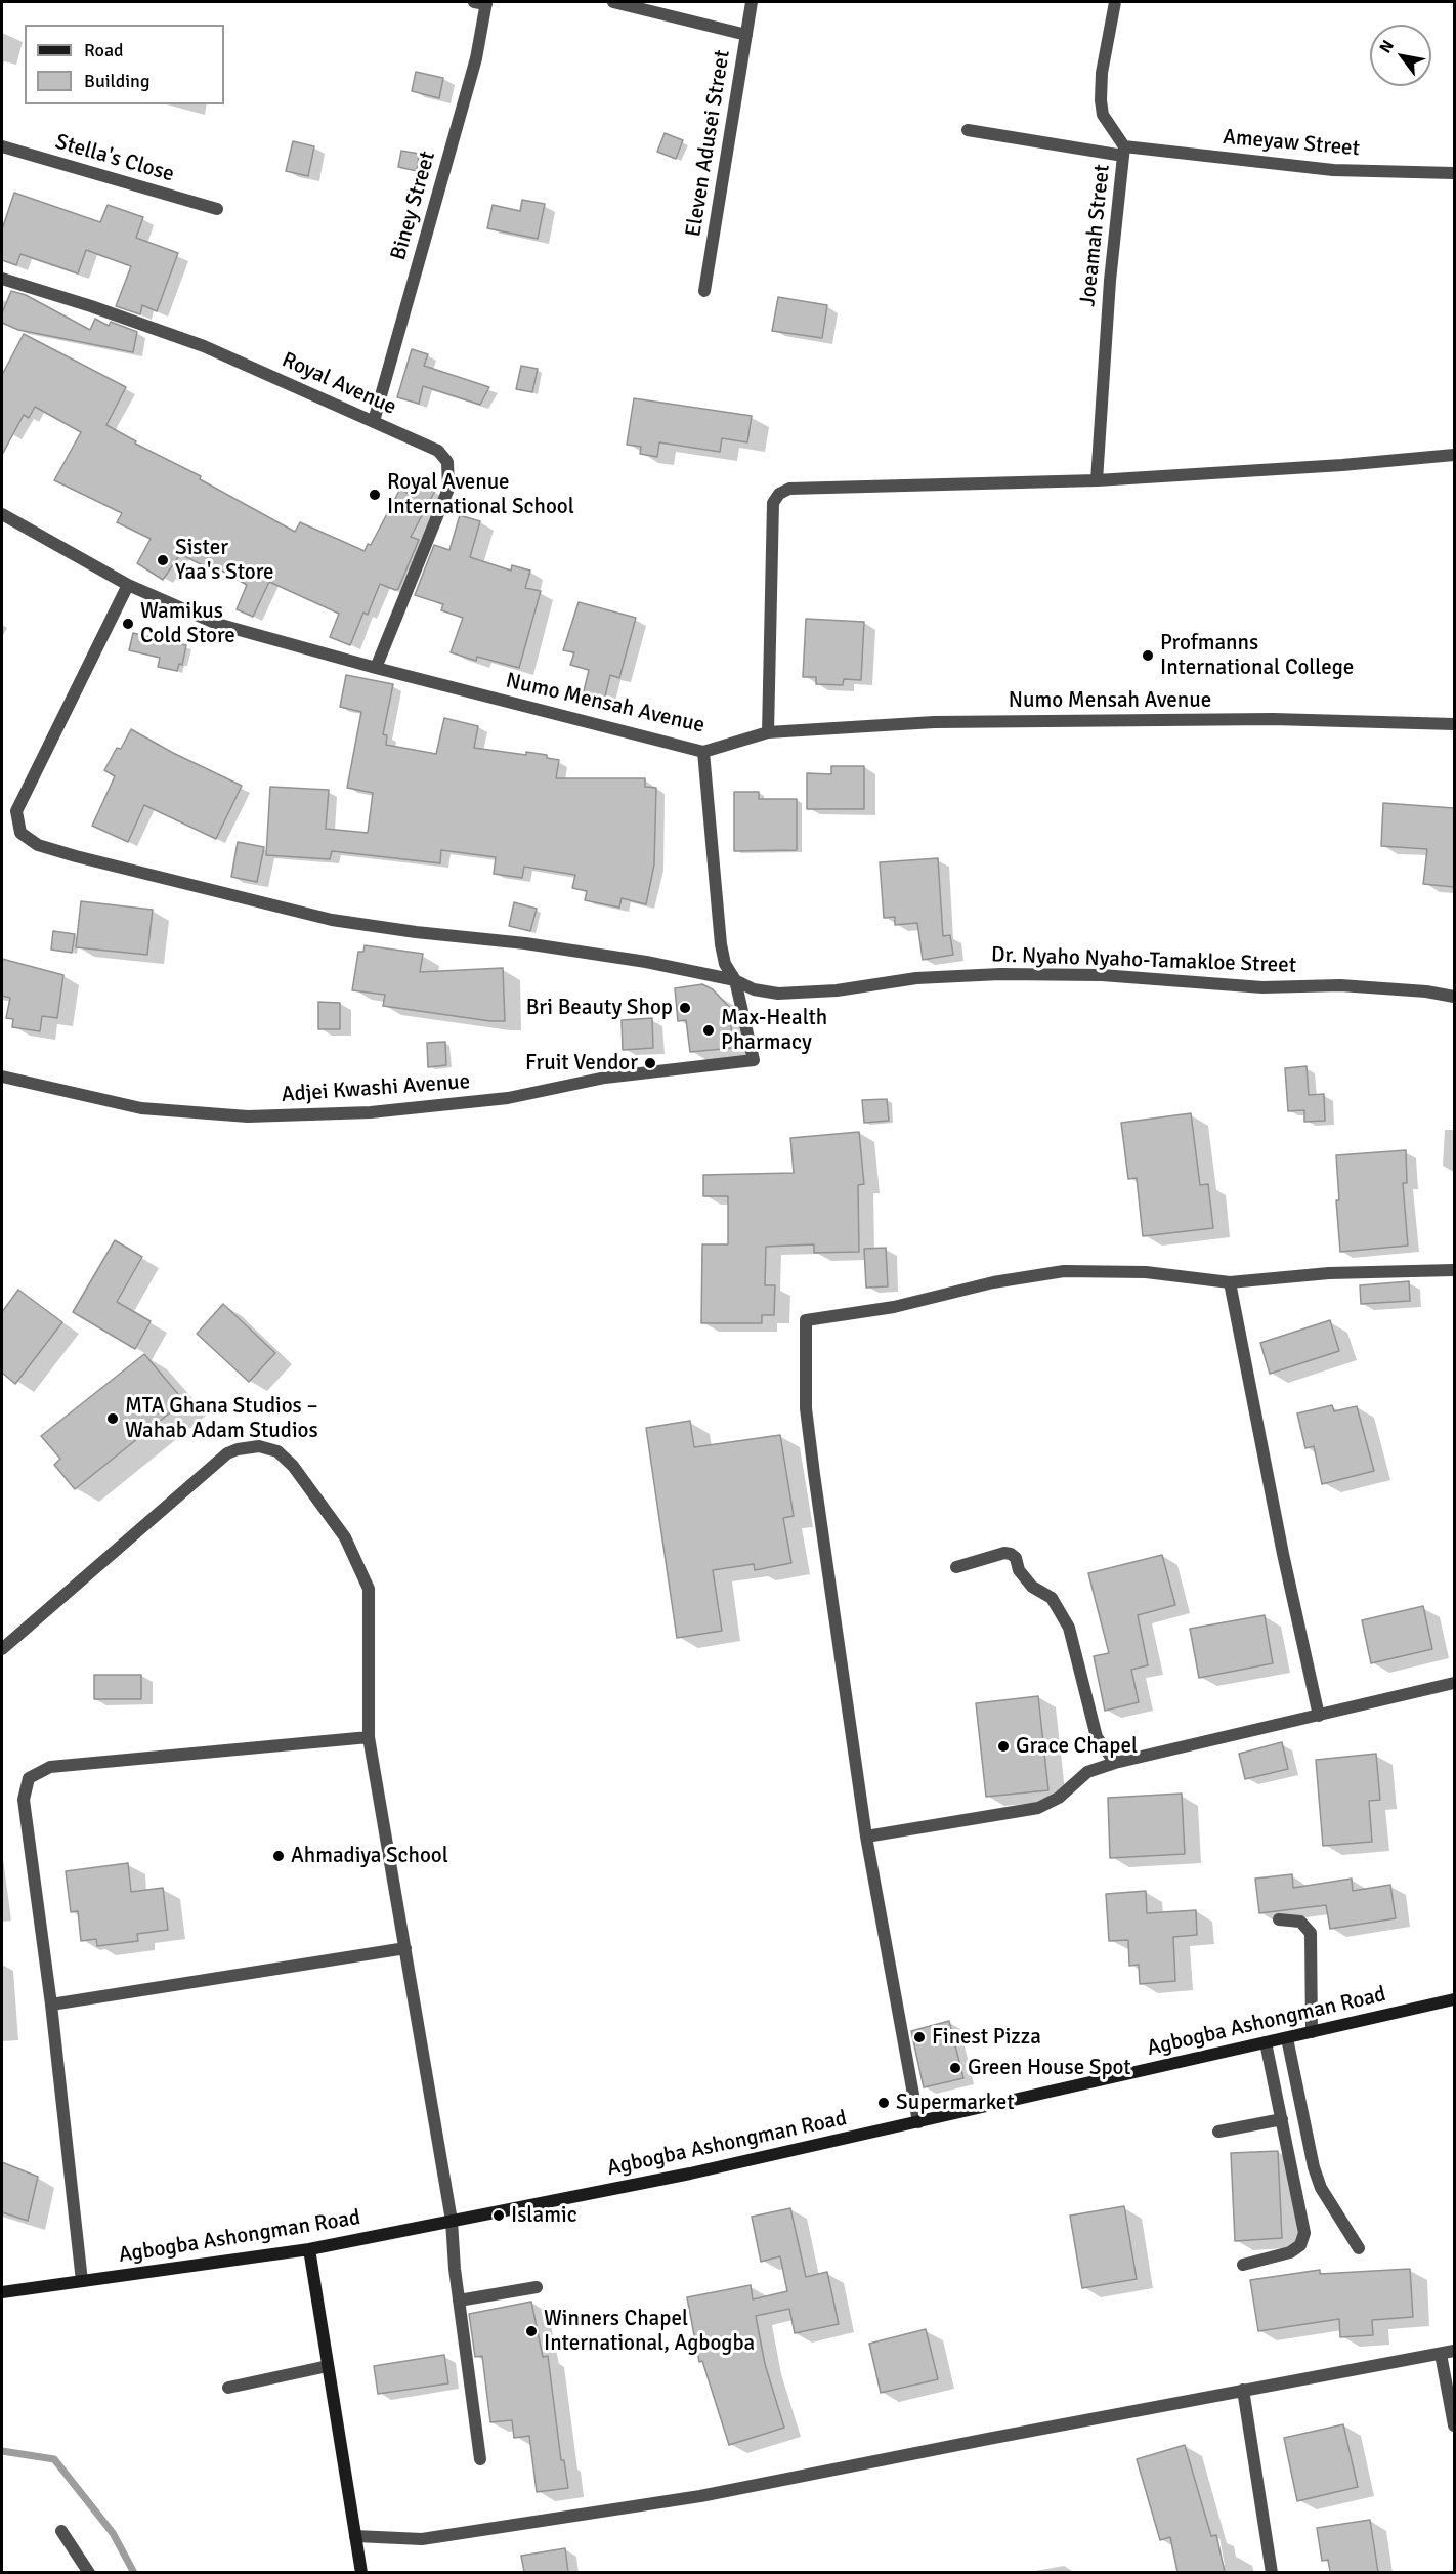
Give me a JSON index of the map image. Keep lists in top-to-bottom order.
{
  "streets": {
    "street": [
      "Eleven Adusei Street",
      "Ameyaw Street",
      "Stella's Close",
      "Biney Street",
      "Joeamah Street",
      "Royal Avenue",
      "Numo Mensah Avenue",
      "Dr. Nyaho Nyaho-Tamakloe Street",
      "Adjei Kwashi Avenue",
      "Agbogba Ashongman Road"
    ]
  },
  "crossings": [
    ["Ameyaw Street", "Joeamah Street"],
    ["Biney Street", "Royal Avenue"],
    ["Royal Avenue", "Numo Mensah Avenue"],
    ["Numo Mensah Avenue", "Dr. Nyaho Nyaho-Tamakloe Street"],
    ["Dr. Nyaho Nyaho-Tamakloe Street", "Adjei Kwashi Avenue"]
  ],
  "places": [
    "Royal Avenue International School",
    "Sister Yaa's Store",
    "Wamikus Cold Store",
    "Profmanns International College",
    "Bri Beauty Shop",
    "Max-Health Pharmacy",
    "Fruit Vendor",
    "MTA Ghana Studios – Wahab Adam Studios",
    "Grace Chapel",
    "Ahmadiya School",
    "Finest Pizza",
    "Green House Spot",
    "Supermarket",
    "Islamic",
    "Winners Chapel International, Agbogba"
  ],
  "legend": ["Road", "Building"],
  "north": "top left"
}
